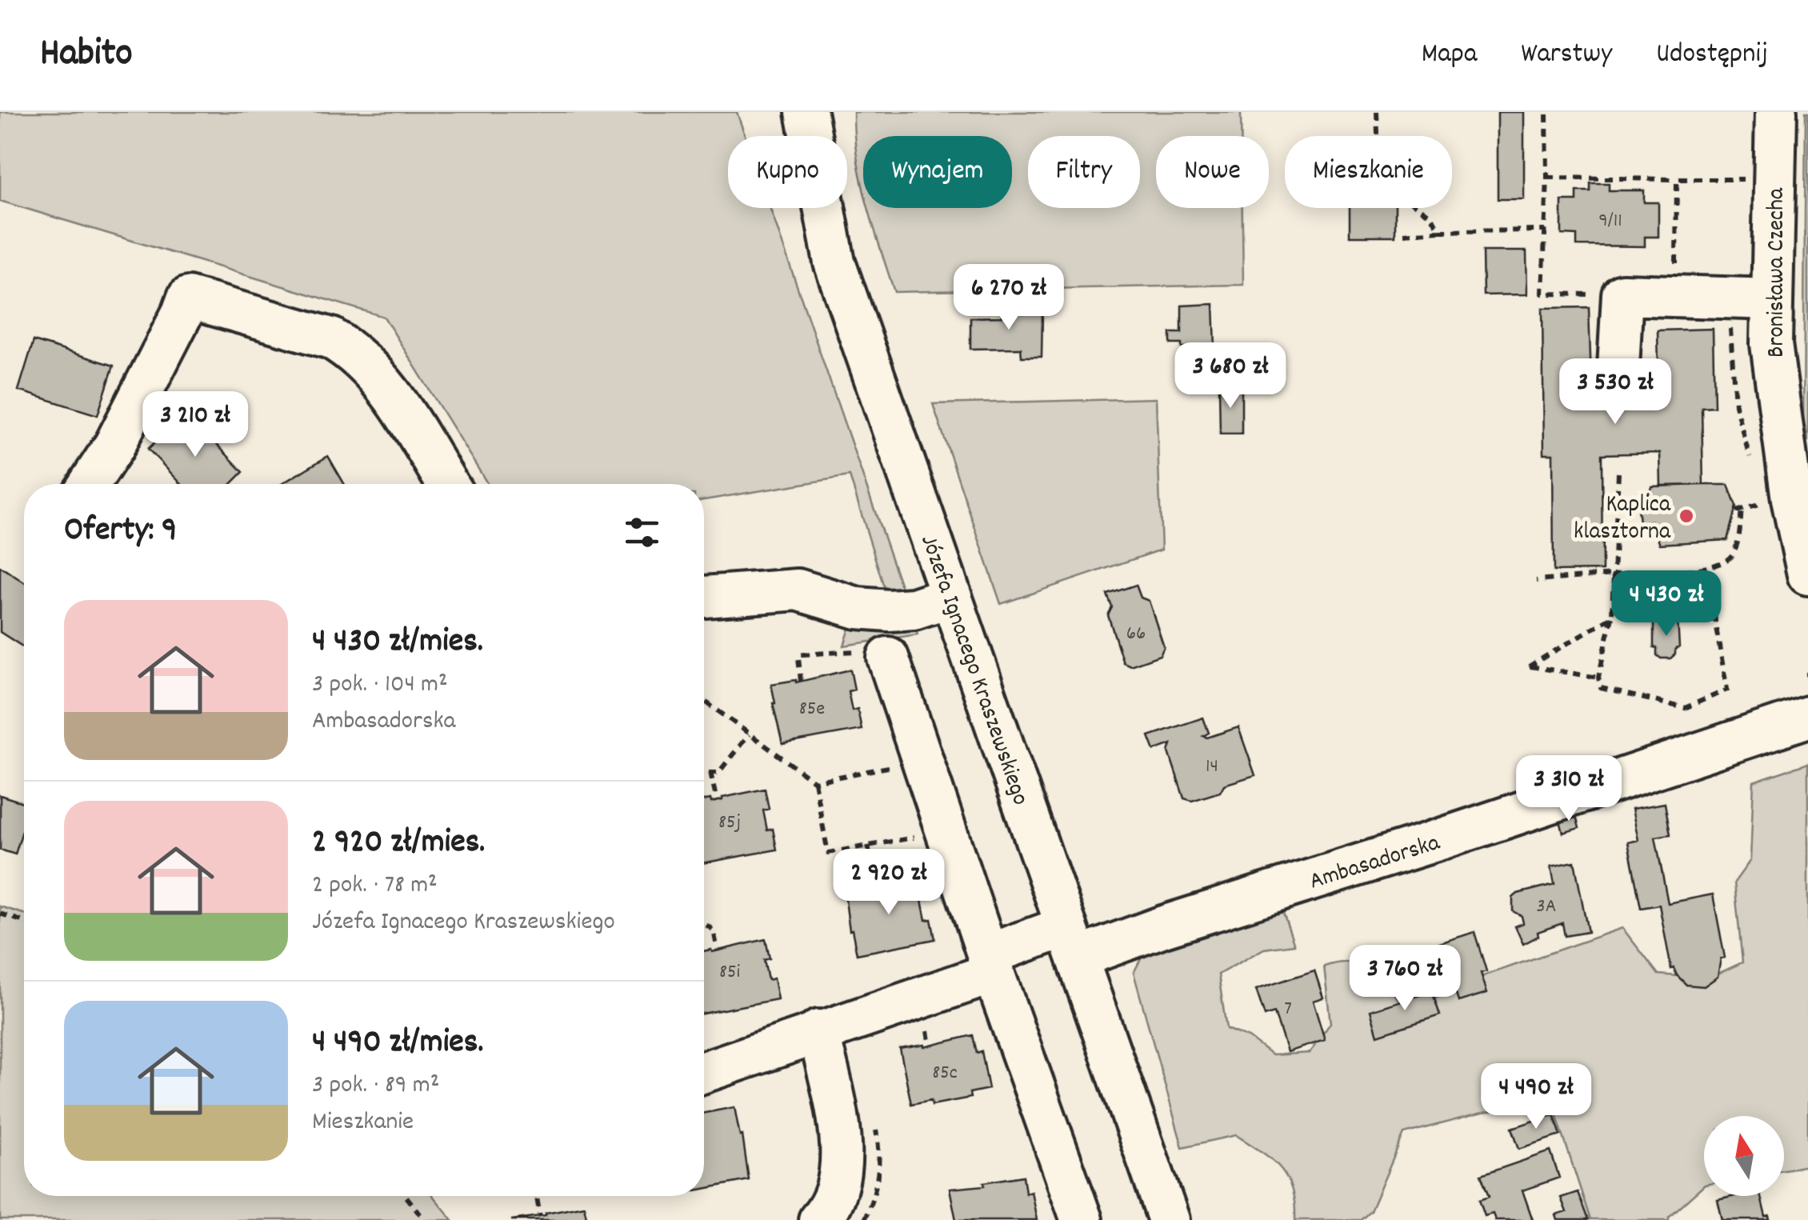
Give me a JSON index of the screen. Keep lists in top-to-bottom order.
{
  "streets": {
    "street": ["Bronisława Czecha", "Józefa Ignacego Kraszewskiego", "Ambasadorska"]
  },
  "crossings": [
    ["Józefa Ignacego Kraszewskiego", "Ambasadorska"]
  ],
  "places": ["Kaplica klasztorna"],
  "house_numbers": [
    "9/11",
    "66",
    "85e",
    "14",
    "85j",
    "3A",
    "85i",
    "7",
    "85c"
  ],
  "north": "top",
  "page": {
    "header": "Habito",
    "nav": ["Mapa", "Warstwy", "Udostępnij"],
    "chip": [
      "Kupno",
      "Wynajem",
      "Filtry",
      "Nowe",
      "Mieszkanie"
    ],
    "price": [
      "6 270 zł",
      "3 680 zł",
      "3 530 zł",
      "3 210 zł",
      "4 430 zł",
      "3 310 zł",
      "2 920 zł",
      "3 760 zł",
      "4 490 zł"
    ],
    "heading": "Oferty: 9",
    "list": [
      {
        "name": "4 430 zł/mies.",
        "note": "3 pok. · 104 m² · Ambasadorska"
      },
      {
        "name": "2 920 zł/mies.",
        "note": "2 pok. · 78 m² · Józefa Ignacego Kraszewskiego"
      },
      {
        "name": "4 490 zł/mies.",
        "note": "3 pok. · 89 m² · Mieszkanie"
      }
    ]
  }
}
